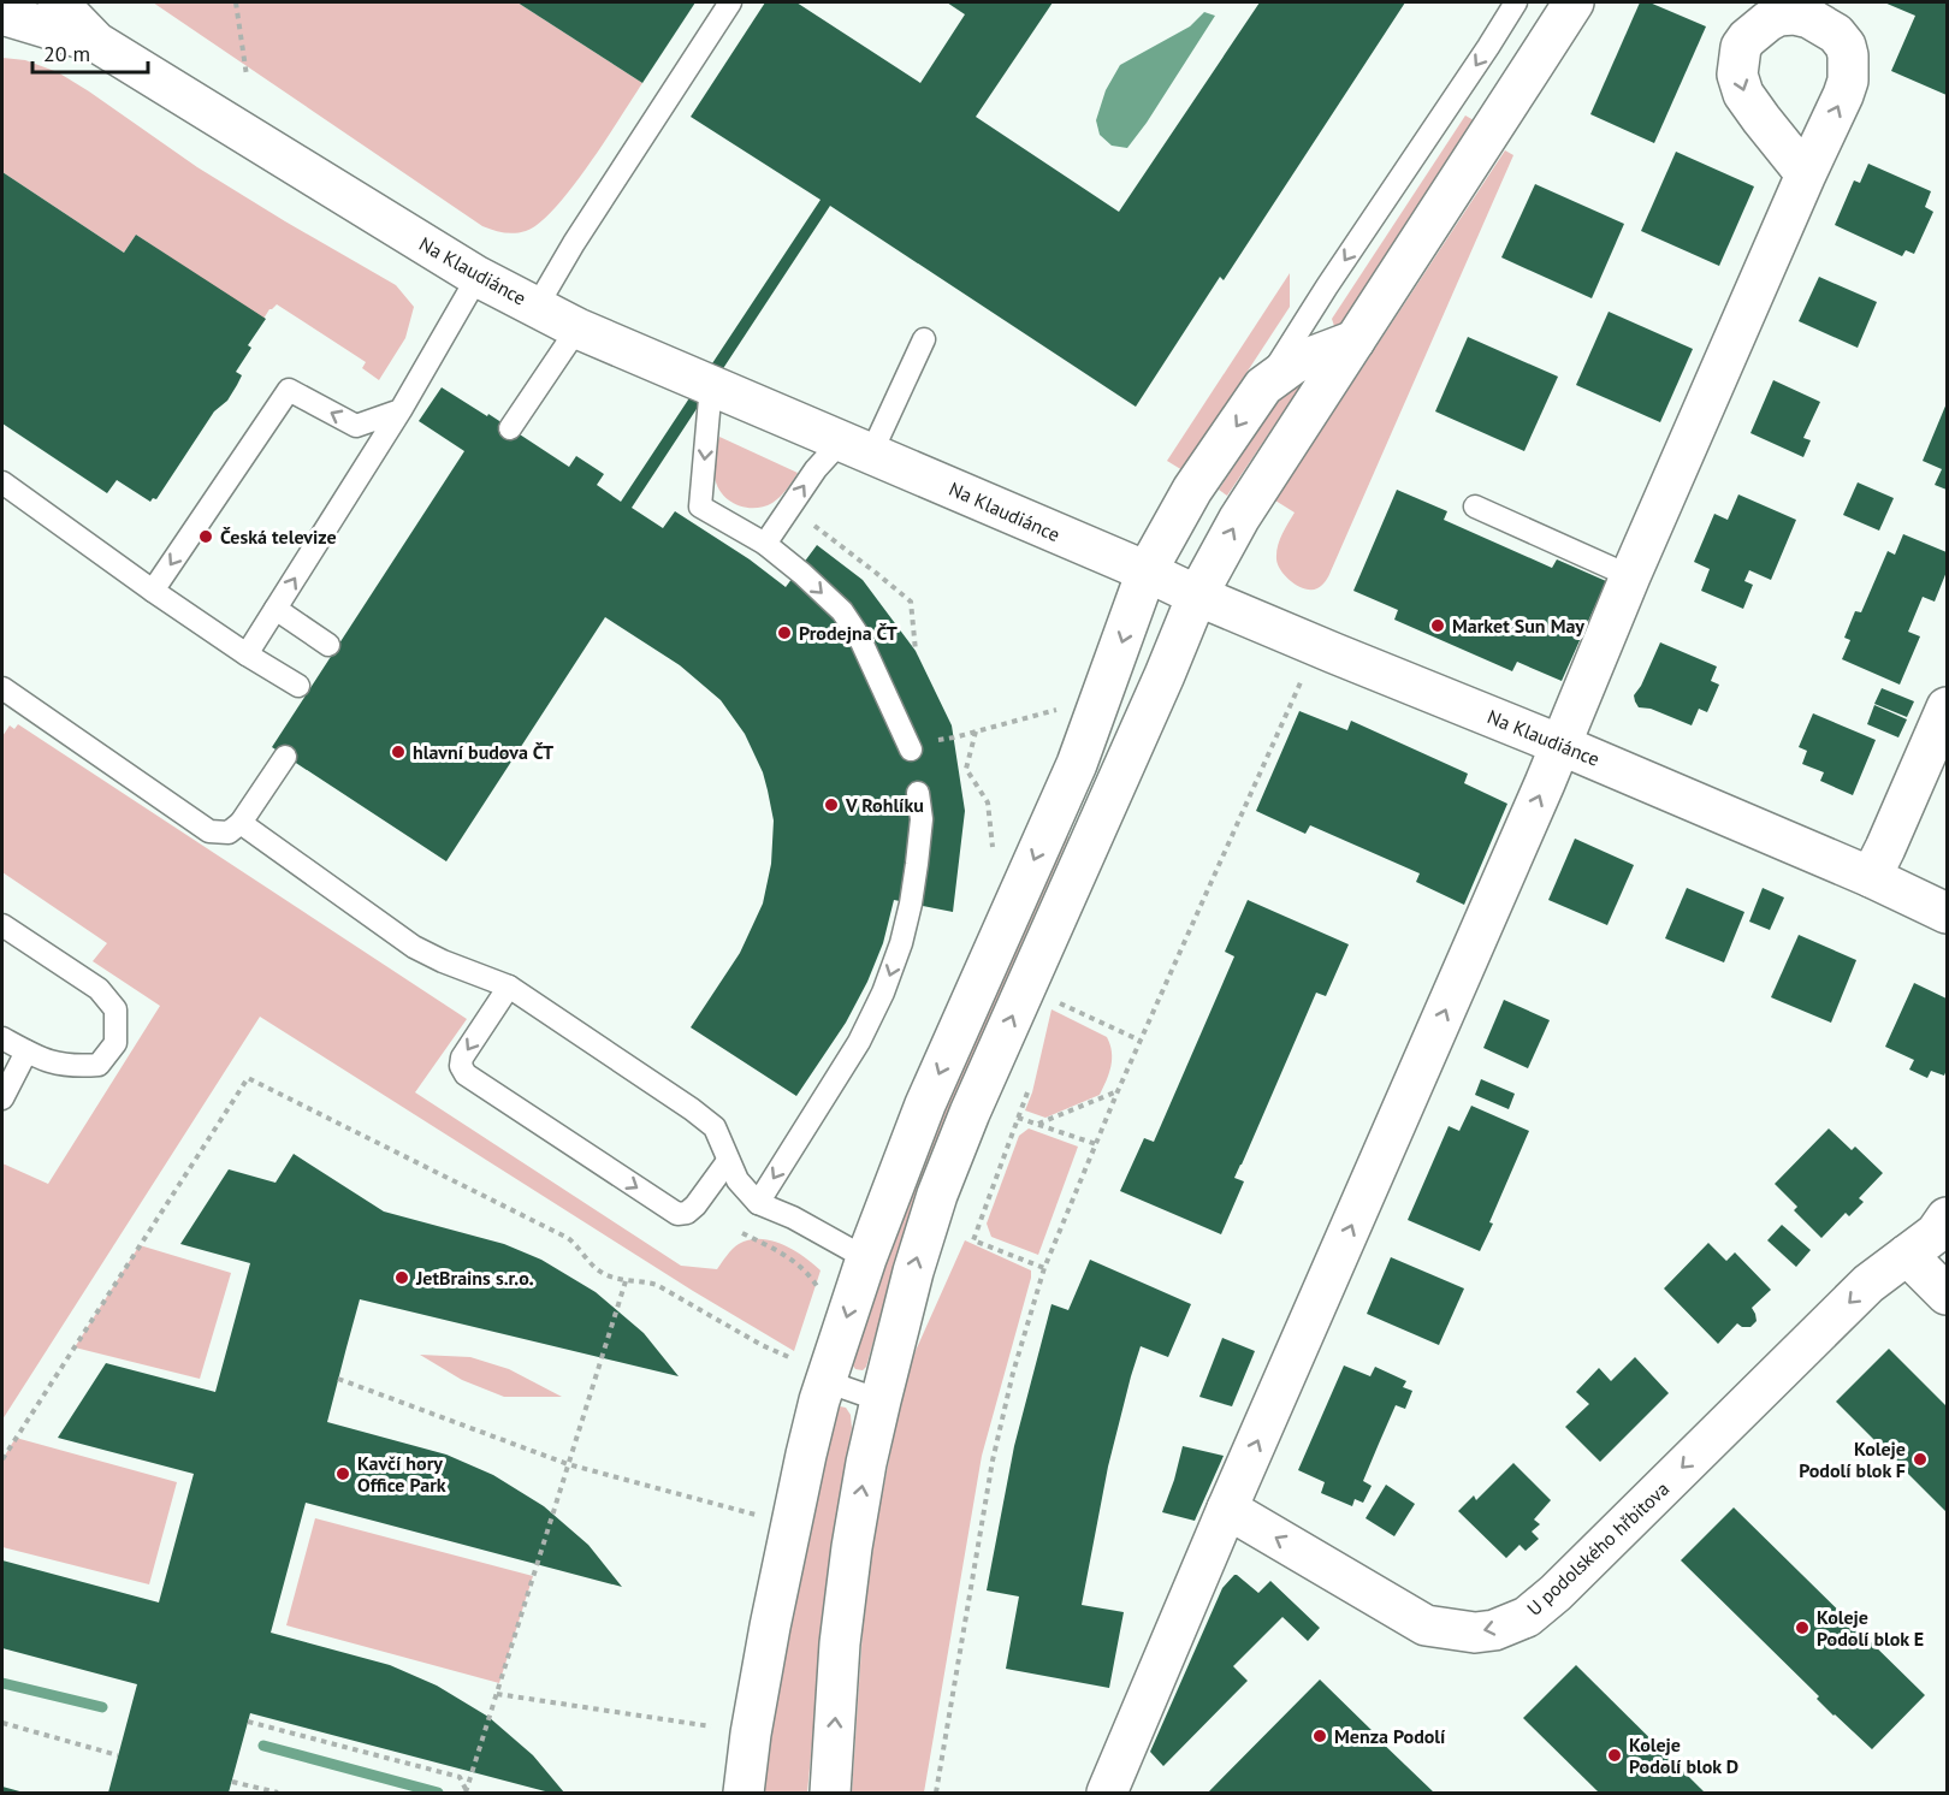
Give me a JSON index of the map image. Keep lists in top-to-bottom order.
{
  "streets": {
    "street": ["Na Klaudiánce", "U podolského hřbitova"]
  },
  "one_way": ["U podolského hřbitova"],
  "places": [
    "Česká televize",
    "Market Sun May",
    "Prodejna ČT",
    "hlavní budova ČT",
    "V Rohlíku",
    "JetBrains s.r.o.",
    "Koleje Podolí blok F",
    "Kavčí hory Office Park",
    "Koleje Podolí blok E",
    "Menza Podolí",
    "Koleje Podolí blok D"
  ],
  "scale_bar": "20 m"
}
